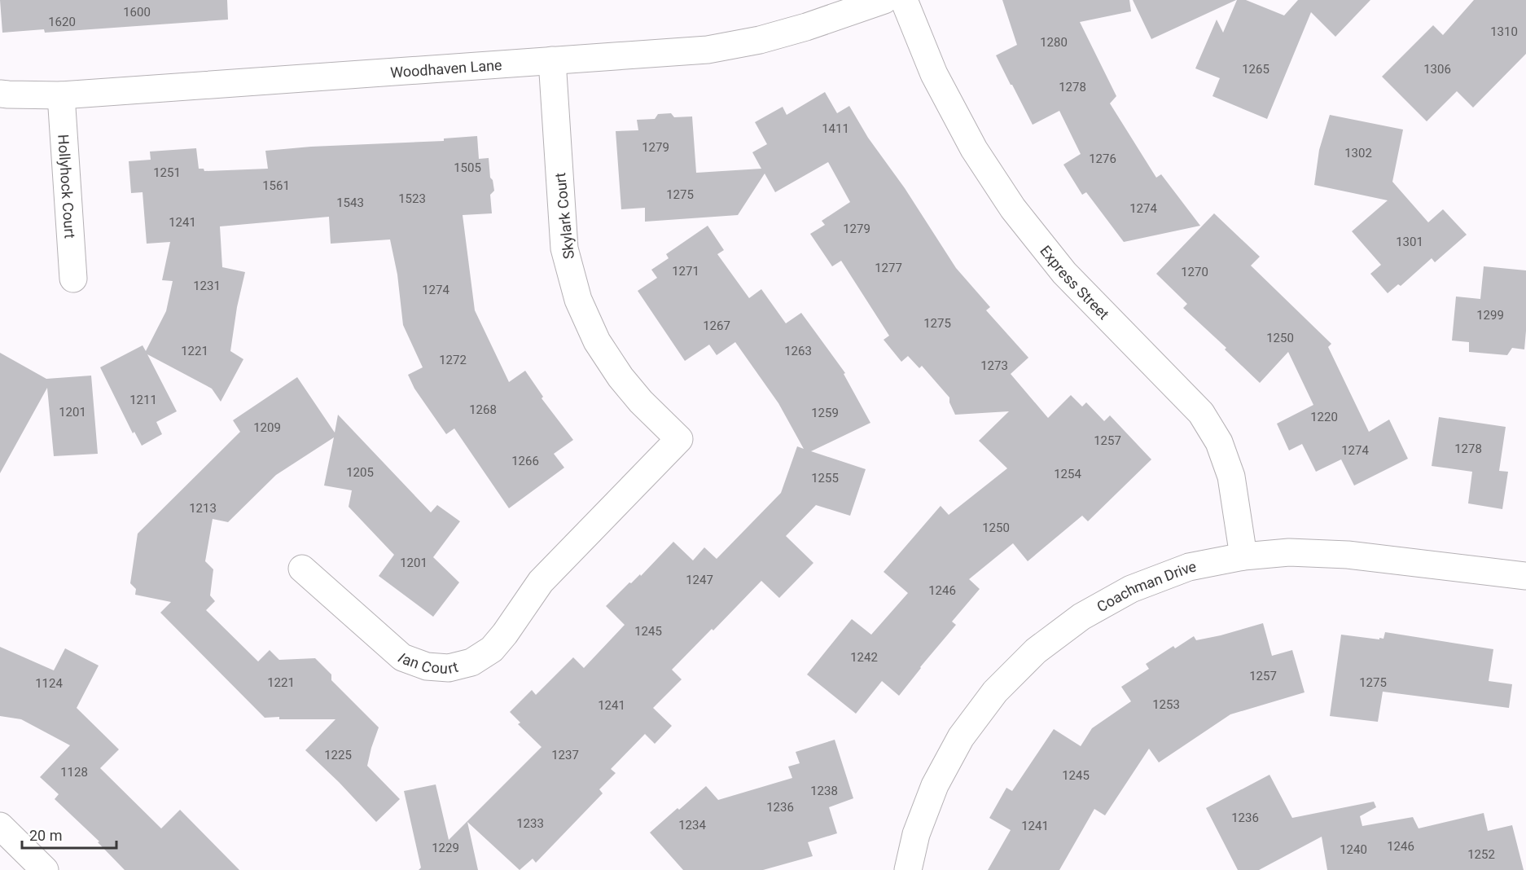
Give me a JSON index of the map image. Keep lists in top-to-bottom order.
{
  "streets": {
    "street": [
      "Woodhaven Lane",
      "Hollyhock Court",
      "Skylark Court",
      "Express Street",
      "Coachman Drive",
      "Ian Court"
    ]
  },
  "crossings": [
    ["Woodhaven Lane", "Hollyhock Court"],
    ["Woodhaven Lane", "Skylark Court"],
    ["Skylark Court", "Ian Court"],
    ["Express Street", "Coachman Drive"]
  ],
  "house_numbers": [
    "1600",
    "1620",
    "1310",
    "1280",
    "1265",
    "1306",
    "1278",
    "1411",
    "1279",
    "1302",
    "1276",
    "1505",
    "1251",
    "1561",
    "1275",
    "1523",
    "1543",
    "1274",
    "1241",
    "1279",
    "1301",
    "1277",
    "1271",
    "1270",
    "1231",
    "1274",
    "1299",
    "1275",
    "1267",
    "1250",
    "1221",
    "1263",
    "1272",
    "1273",
    "1211",
    "1268",
    "1201",
    "1259",
    "1220",
    "1209",
    "1257",
    "1278",
    "1274",
    "1266",
    "1205",
    "1254",
    "1255",
    "1213",
    "1250",
    "1201",
    "1247",
    "1246",
    "1245",
    "1242",
    "1257",
    "1221",
    "1275",
    "1124",
    "1253",
    "1241",
    "1225",
    "1237",
    "1128",
    "1245",
    "1238",
    "1236",
    "1236",
    "1233",
    "1234",
    "1241",
    "1246",
    "1229",
    "1240",
    "1252"
  ],
  "scale_bar": "20 m"
}
